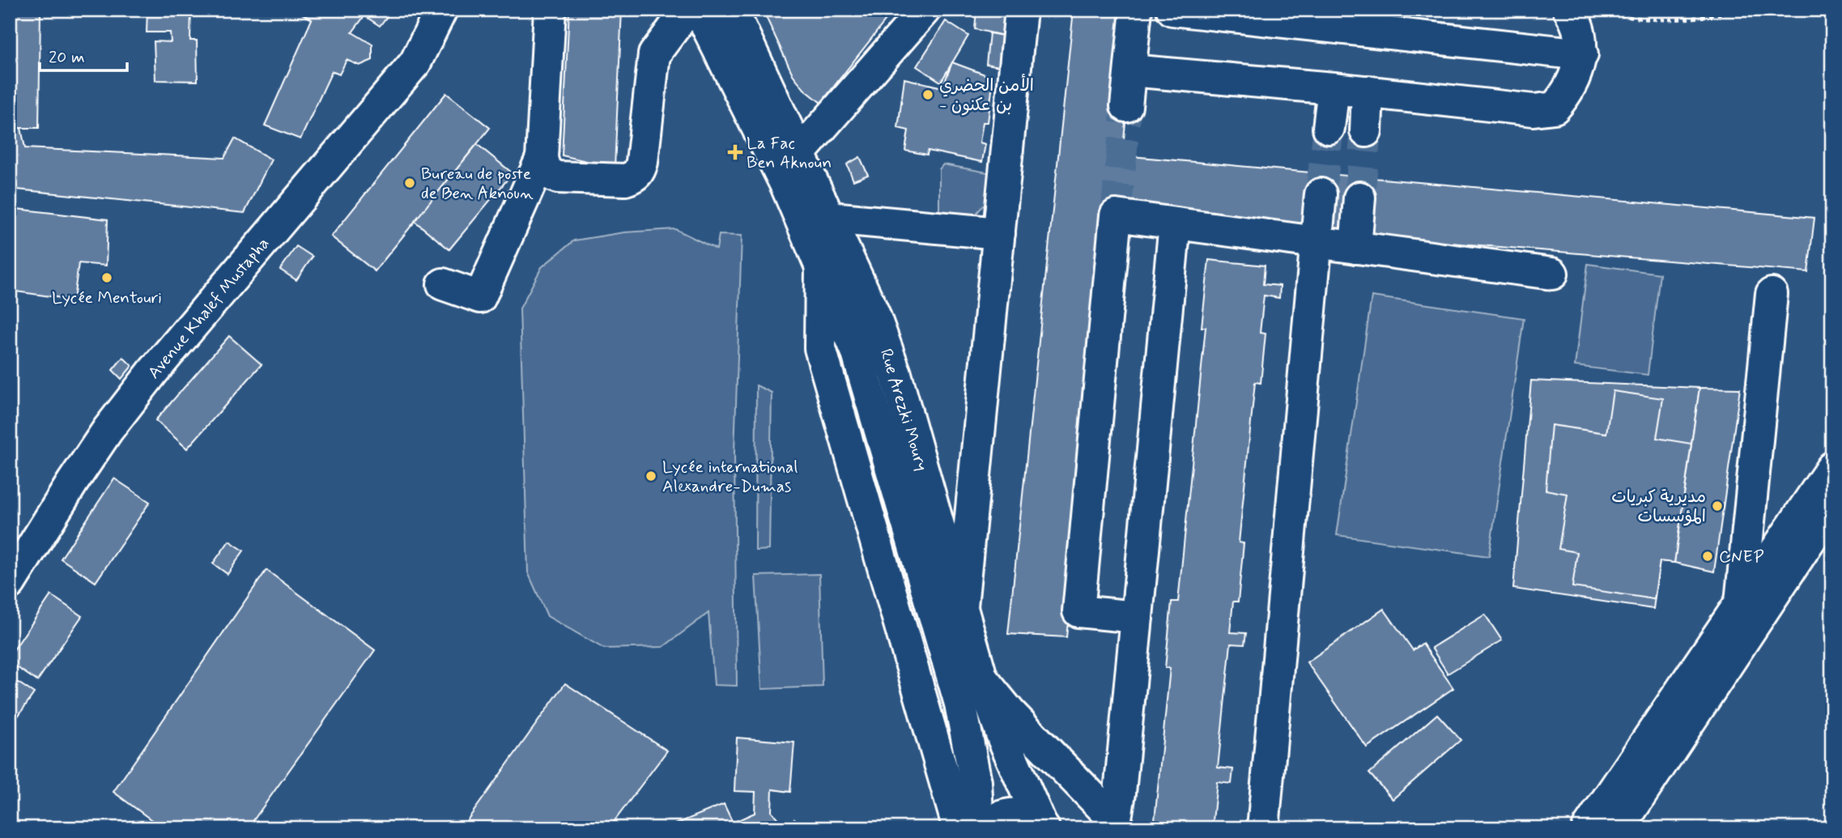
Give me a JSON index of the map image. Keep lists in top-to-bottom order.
{
  "streets": {
    "street": ["Avenue Khalef Mustapha", "Rue Arezki Moury"]
  },
  "places": {
    "other": [
      "الأمن الحضري - بن عكنون",
      "Bureau de poste de Ben Aknoun",
      "Lycée Mentouri",
      "Lycée international Alexandre-Dumas",
      "مديرية كبريات المؤسسات",
      "CNEP"
    ],
    "health": ["La Fac Ben Aknoun"]
  },
  "scale_bar": "20 m"
}
